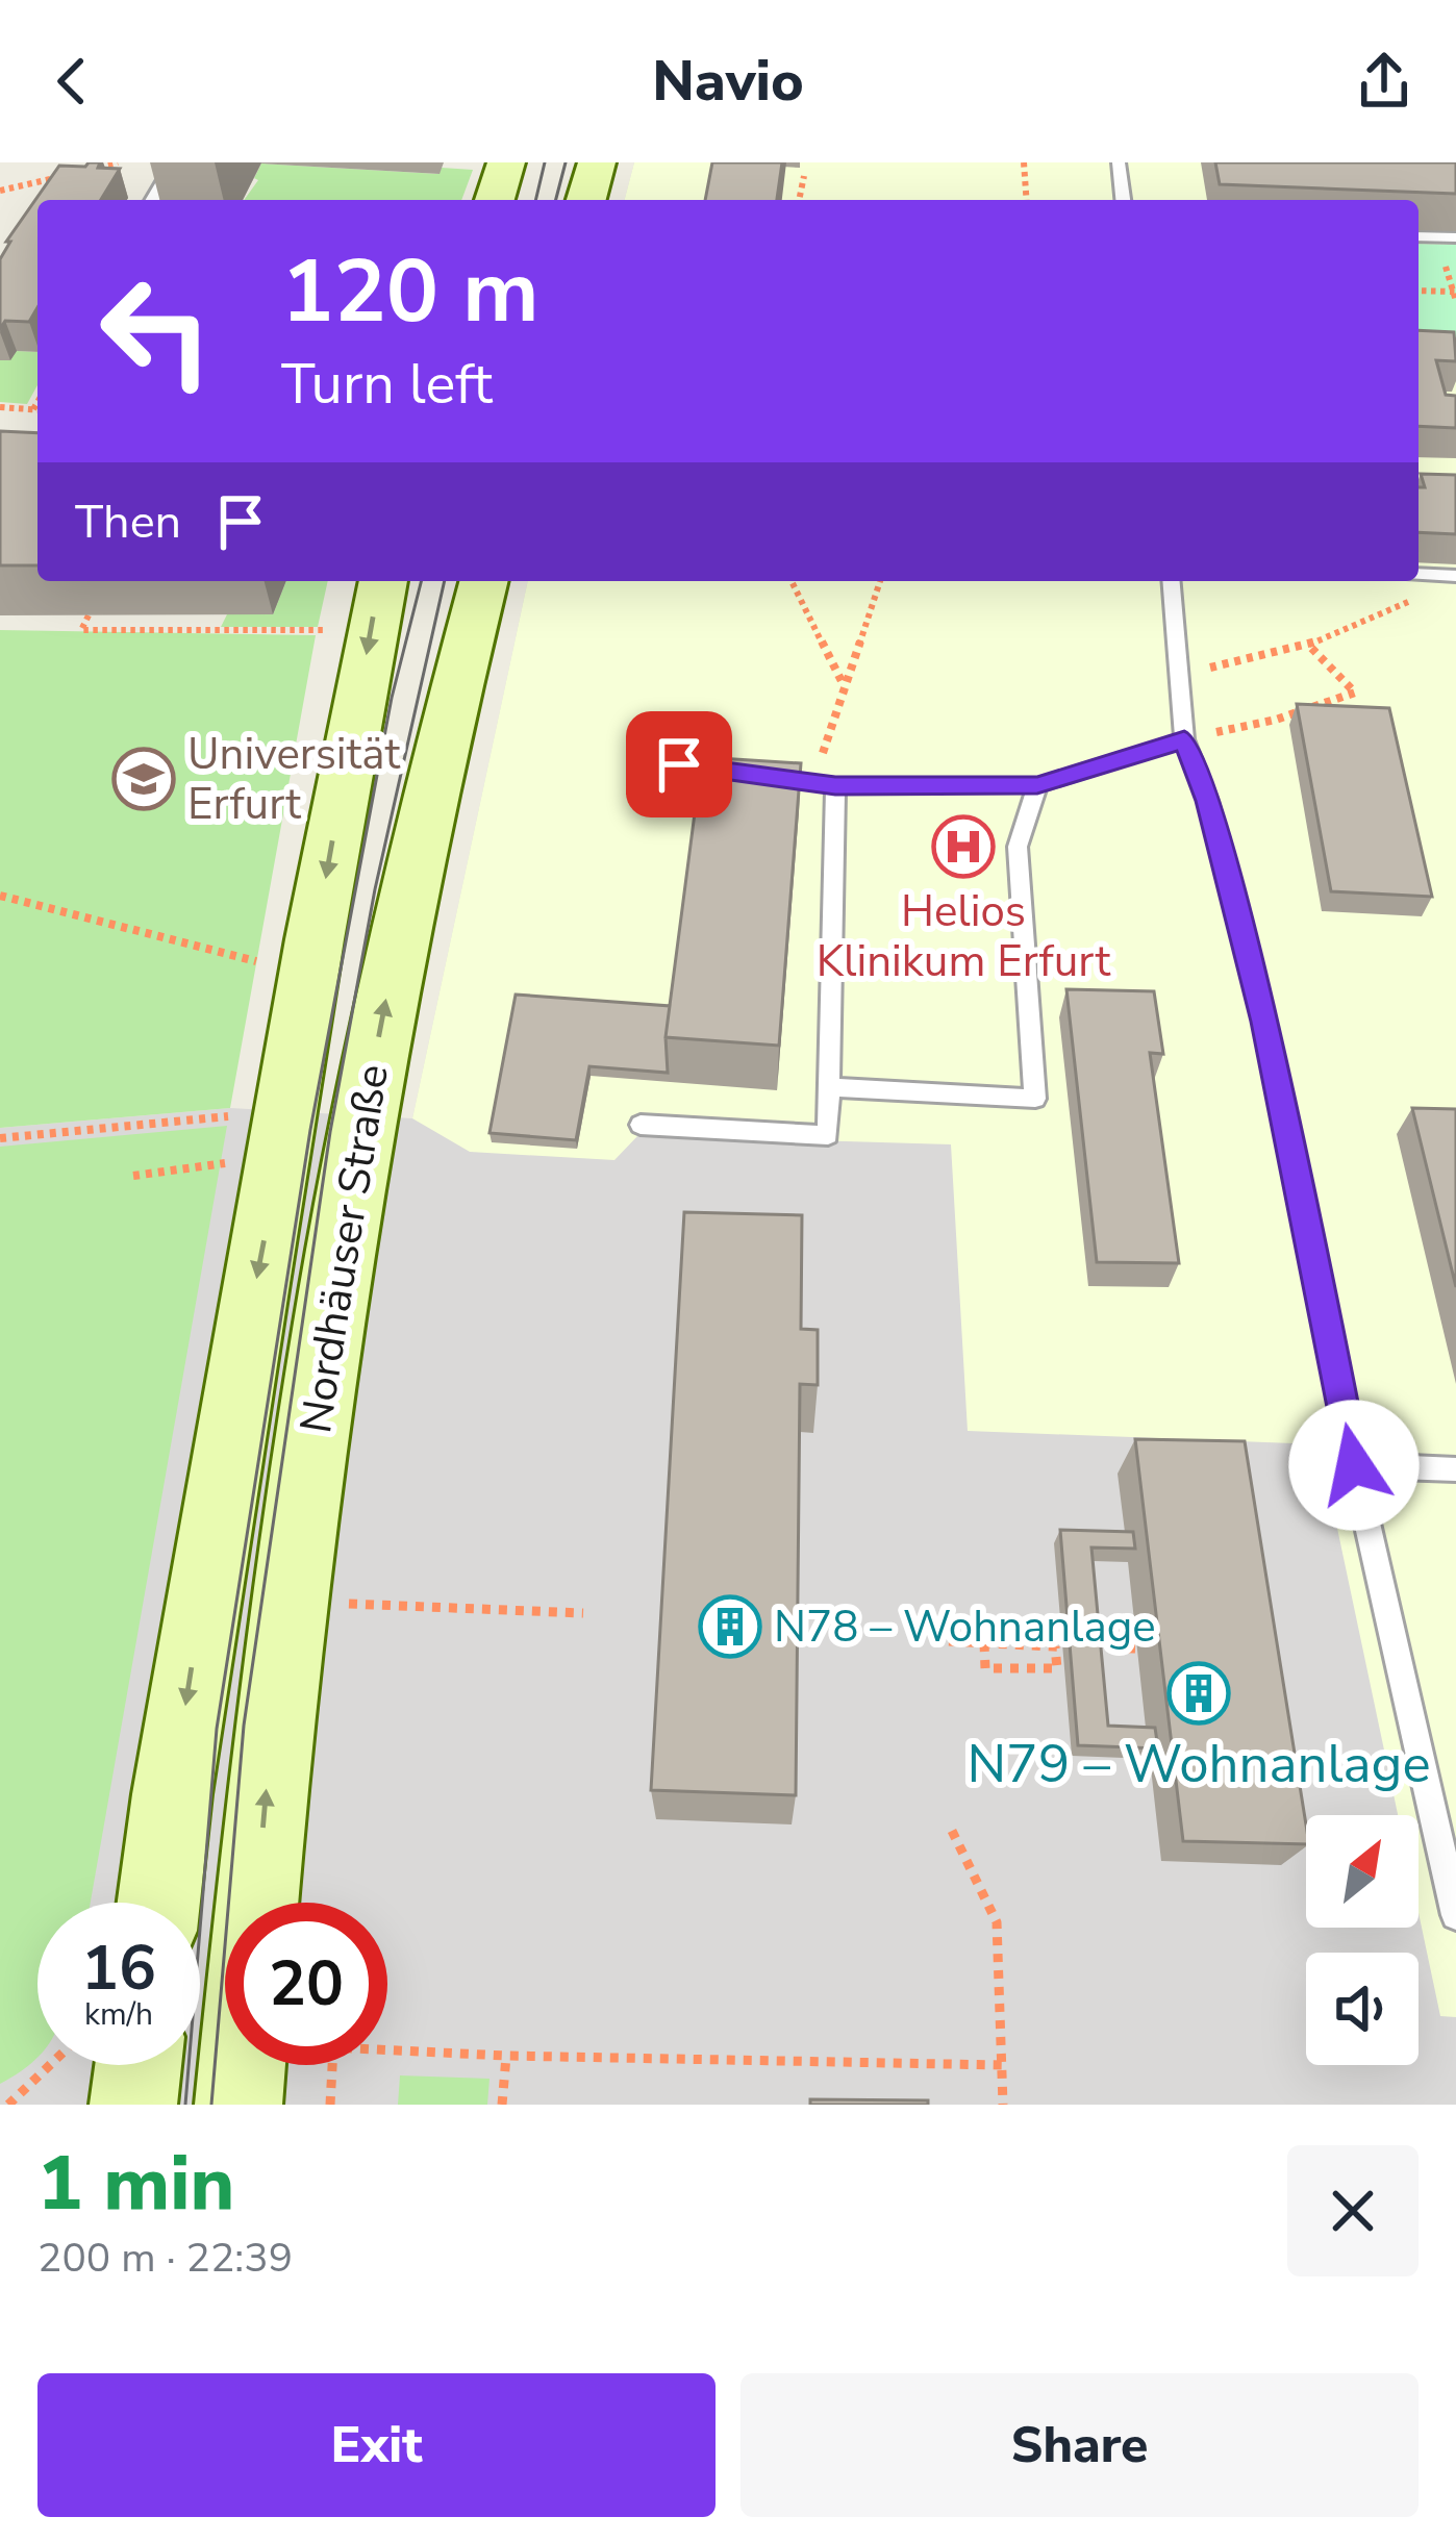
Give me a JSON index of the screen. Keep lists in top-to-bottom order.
{
  "streets": {
    "main road": ["Nordhäuser Straße"]
  },
  "places": {
    "school or university": ["Universität Erfurt"],
    "hospital": ["Helios Klinikum Erfurt"],
    "building": ["N78 – Wohnanlage", "N79 – Wohnanlage"]
  },
  "north": "top right",
  "page": {
    "header": "Navio",
    "turn": ["120 m", "Turn left"],
    "then": "Then",
    "speed": "16 km/h",
    "limit": "20",
    "heading": ["1 min", "200 m · 22:39"],
    "buttons": ["Exit", "Share"]
  }
}
